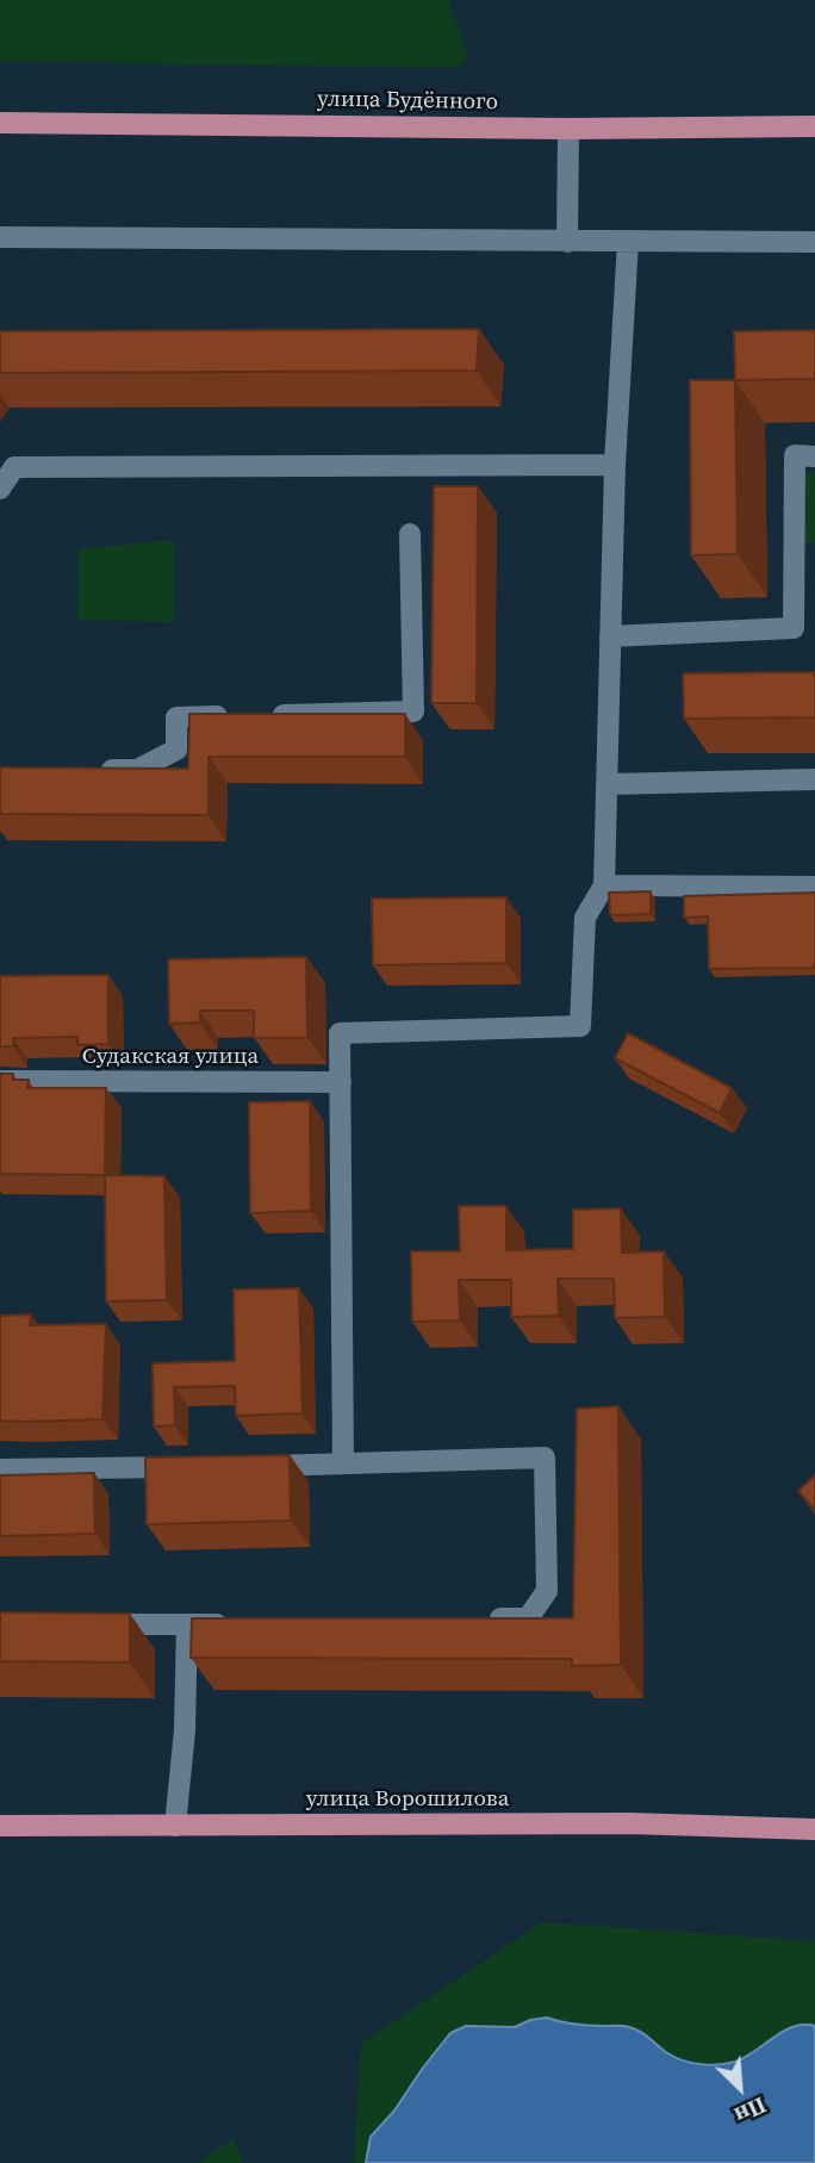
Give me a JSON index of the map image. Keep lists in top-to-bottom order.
{
  "streets": {
    "main road": ["улица Будённого", "улица Ворошилова"],
    "lane": ["Судакская улица"]
  },
  "north": "bottom right"
}
